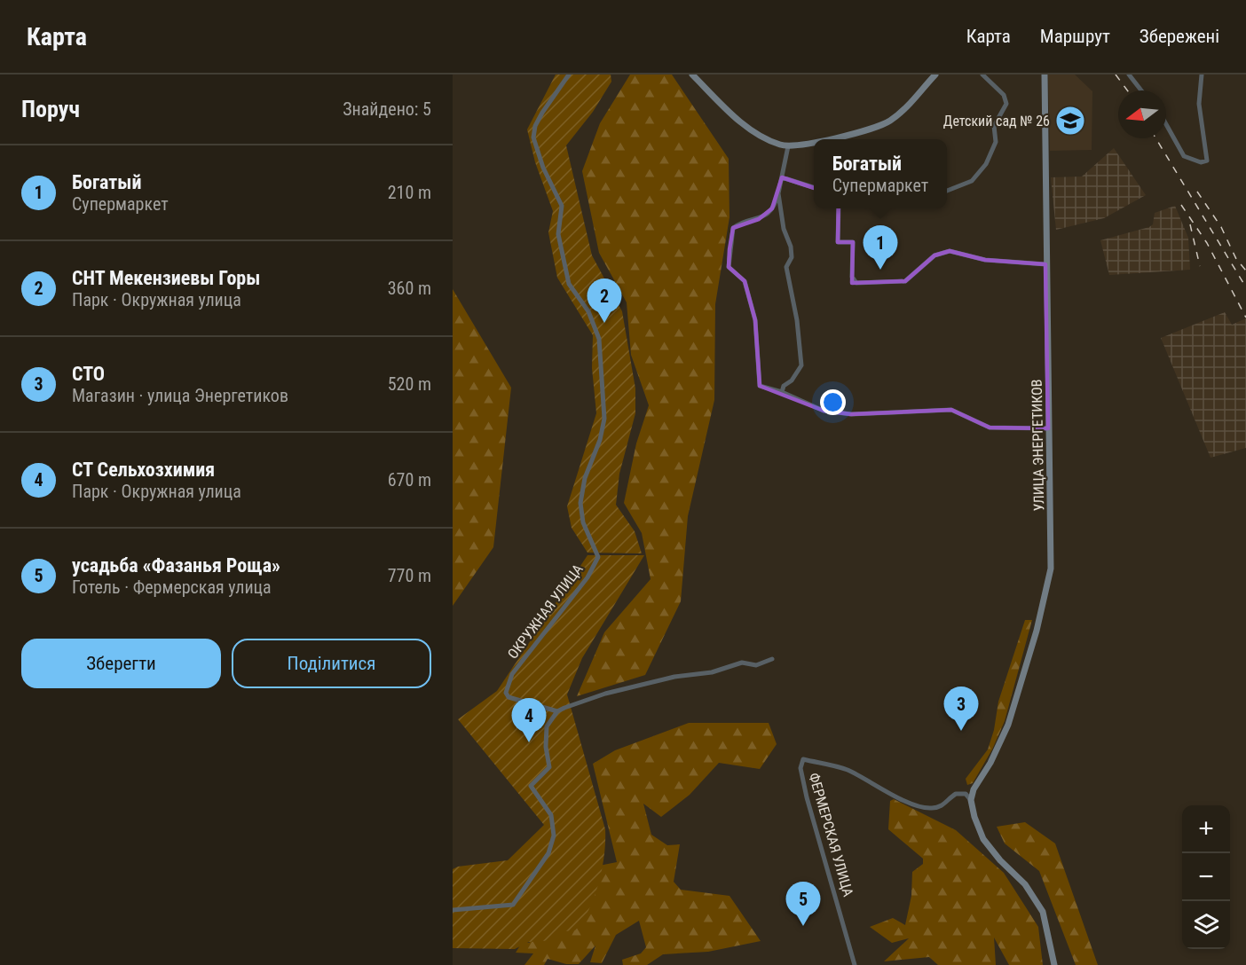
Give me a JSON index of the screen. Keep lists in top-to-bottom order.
{
  "streets": {
    "main road": ["УЛИЦА ЭНЕРГЕТИКОВ"],
    "street": ["ОКРУЖНАЯ УЛИЦА", "ФЕРМЕРСКАЯ УЛИЦА"]
  },
  "crossings": [
    ["УЛИЦА ЭНЕРГЕТИКОВ", "ФЕРМЕРСКАЯ УЛИЦА"]
  ],
  "places": {
    "school or university": ["Детский сад № 26"]
  },
  "north": "left",
  "page": {
    "header": "Карта",
    "nav": ["Карта", "Маршрут", "Збережені"],
    "heading": ["Поруч", "Знайдено: 5"],
    "popup": ["Богатый", "Супермаркет"],
    "list": [
      {
        "mark": "1",
        "name": "Богатый",
        "note": "Супермаркет",
        "value": "210 m"
      },
      {
        "mark": "2",
        "name": "СНТ Мекензиевы Горы",
        "note": "Парк · Окружная улица",
        "value": "360 m"
      },
      {
        "mark": "3",
        "name": "СТО",
        "note": "Магазин · улица Энергетиков",
        "value": "520 m"
      },
      {
        "mark": "4",
        "name": "СТ Сельхозхимия",
        "note": "Парк · Окружная улица",
        "value": "670 m"
      },
      {
        "mark": "5",
        "name": "усадьба «Фазанья Роща»",
        "note": "Готель · Фермерская улица",
        "value": "770 m"
      }
    ],
    "pins": [
      "1",
      "2",
      "3",
      "4",
      "5"
    ],
    "buttons": ["Зберегти", "Поділитися"],
    "map_buttons": ["+", "−"]
  }
}
